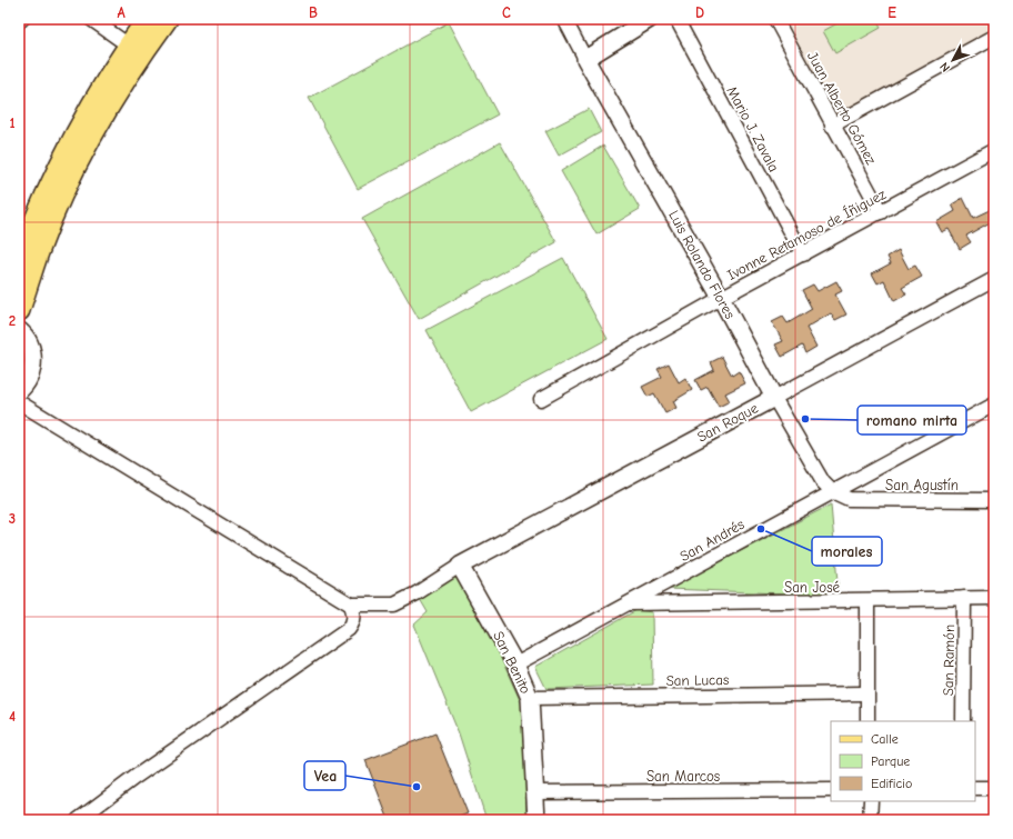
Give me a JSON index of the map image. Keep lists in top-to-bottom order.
{
  "streets": {
    "street": [
      "Juan Alberto Gómez",
      "Mario J. Zavala",
      "Ivonne Retamoso de Íñiguez",
      "Luis Rolando Flores",
      "San Roque",
      "San Agustín",
      "San Andrés",
      "San José",
      "San Ramón",
      "San Benito",
      "San Lucas",
      "San Marcos"
    ]
  },
  "crossings": [
    ["Juan Alberto Gómez", "Ivonne Retamoso de Íñiguez"],
    ["Mario J. Zavala", "Ivonne Retamoso de Íñiguez"],
    ["Ivonne Retamoso de Íñiguez", "Luis Rolando Flores"],
    ["Luis Rolando Flores", "San Roque"],
    ["Luis Rolando Flores", "San Agustín"],
    ["Luis Rolando Flores", "San Andrés"],
    ["San Roque", "San Benito"],
    ["San Andrés", "San José"],
    ["San Andrés", "San Benito"],
    ["San José", "San Ramón"],
    ["San Benito", "San Lucas"],
    ["San Benito", "San Marcos"]
  ],
  "places": ["romano mirta", "morales", "Vea"],
  "legend": ["Calle", "Parque", "Edificio"],
  "north": "bottom left",
  "grid": {
    "columns": [
      "A",
      "B",
      "C",
      "D",
      "E"
    ],
    "rows": [
      "1",
      "2",
      "3",
      "4"
    ]
  }
}
